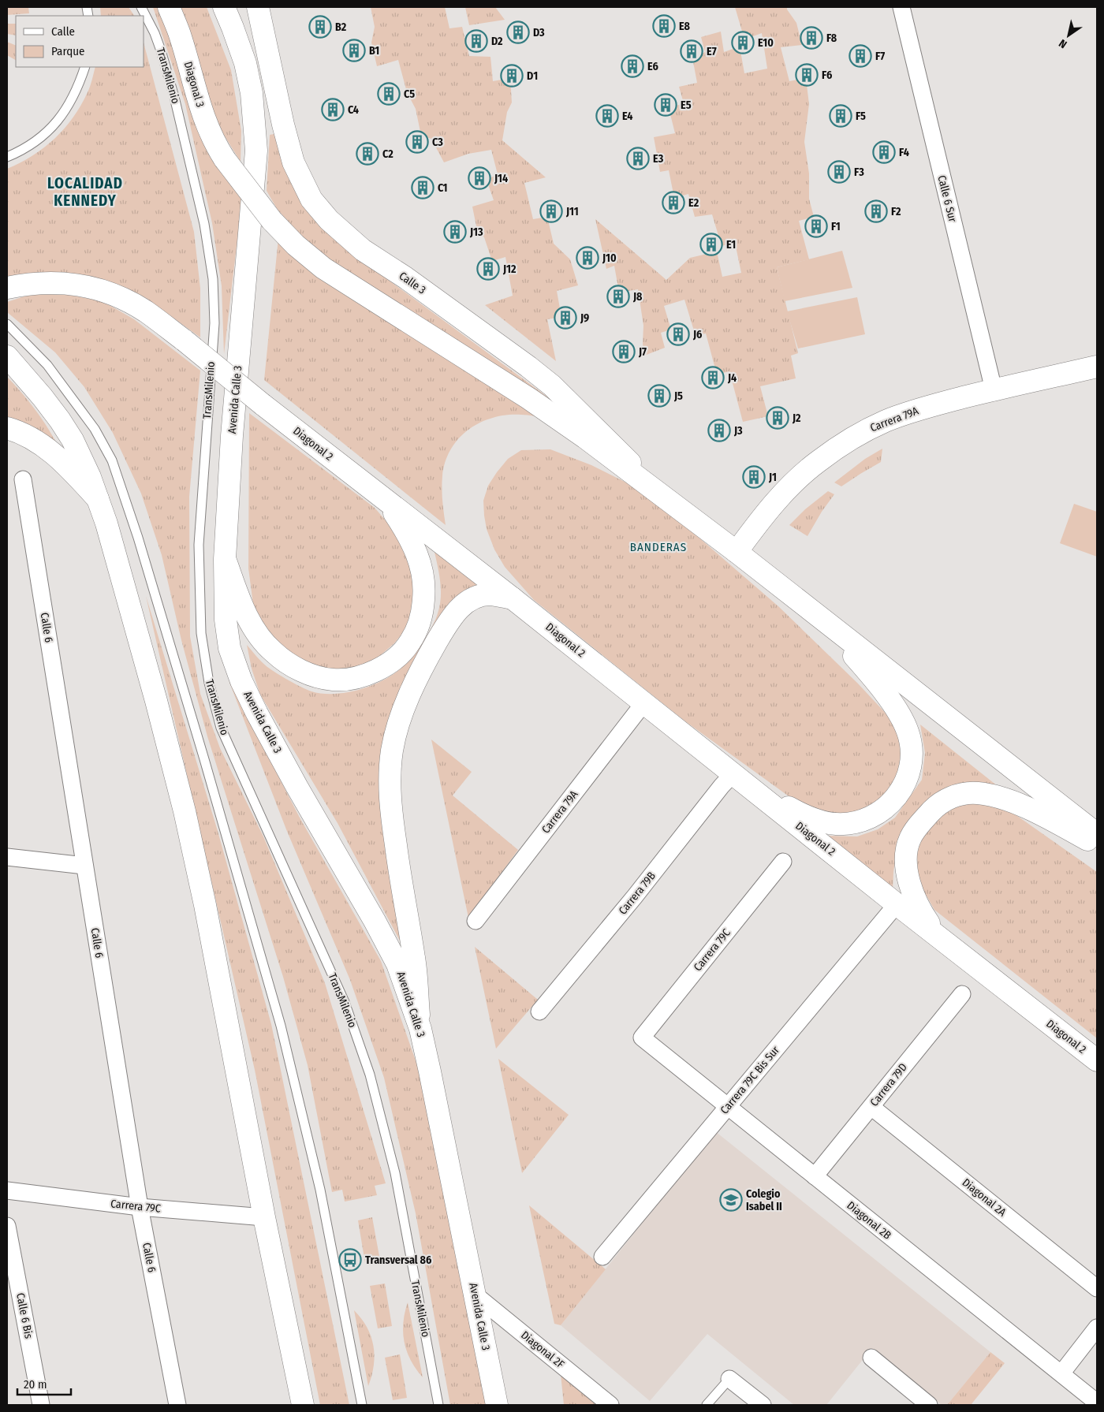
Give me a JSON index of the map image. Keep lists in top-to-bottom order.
{
  "streets": {
    "main road": [
      "Diagonal 3",
      "Calle 3",
      "Avenida Calle 3",
      "Carrera 79A",
      "Diagonal 2"
    ],
    "street": [
      "Calle 6 Sur",
      "Calle 6",
      "Carrera 79B",
      "Carrera 79C",
      "Carrera 79C Bis Sur",
      "Carrera 79D",
      "Diagonal 2A",
      "Diagonal 2B",
      "Calle 6 Bis",
      "Diagonal 2F"
    ],
    "lane": ["TransMilenio"]
  },
  "crossings": [
    ["Diagonal 3", "Calle 3"],
    ["Calle 6 Sur", "Carrera 79A"],
    ["Avenida Calle 3", "Diagonal 2F"],
    ["Carrera 79A", "Diagonal 2"],
    ["Diagonal 2", "Carrera 79B"],
    ["Diagonal 2", "Carrera 79C Bis Sur"],
    ["Calle 6", "Carrera 79C"],
    ["Carrera 79C", "Diagonal 2B"],
    ["Carrera 79C Bis Sur", "Diagonal 2B"],
    ["Carrera 79D", "Diagonal 2A"],
    ["Carrera 79D", "Diagonal 2B"]
  ],
  "districts": ["LOCALIDAD KENNEDY", "BANDERAS"],
  "places": {
    "building": [
      "E8",
      "B2",
      "D3",
      "F8",
      "D2",
      "E10",
      "B1",
      "E7",
      "F7",
      "E6",
      "F6",
      "D1",
      "C5",
      "E5",
      "C4",
      "E4",
      "F5",
      "C3",
      "F4",
      "C2",
      "E3",
      "F3",
      "J14",
      "C1",
      "E2",
      "J11",
      "F2",
      "F1",
      "J13",
      "E1",
      "J10",
      "J12",
      "J8",
      "J9",
      "J6",
      "J7",
      "J4",
      "J5",
      "J2",
      "J3",
      "J1"
    ],
    "school or university": ["Colegio Isabel II"],
    "bus stop": ["Transversal 86"]
  },
  "legend": ["Calle", "Parque"],
  "scale_bar": "20 m",
  "north": "bottom left"
}
